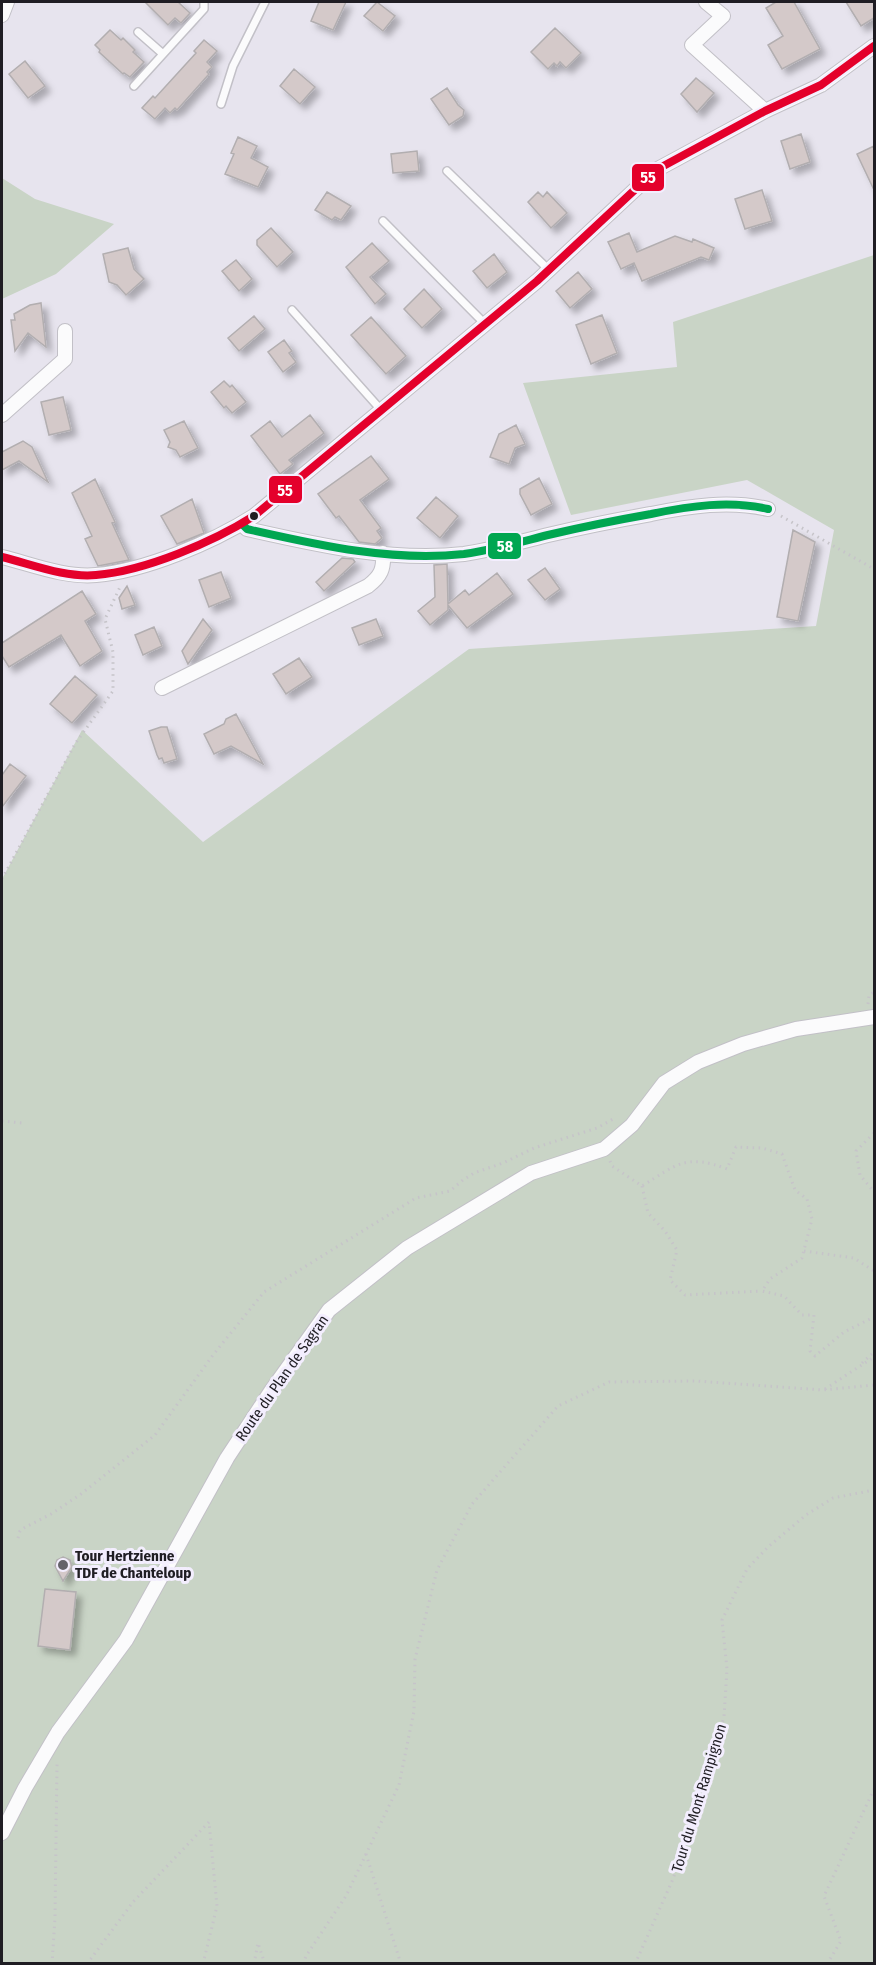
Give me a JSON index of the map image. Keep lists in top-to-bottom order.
{
  "streets": {
    "street": ["Route du Plan de Sagran"],
    "path": ["Tour du Mont Rampignon"]
  },
  "places": ["Tour Hertzienne TDF de Chanteloup"],
  "lines": ["transit line 55", "transit line 58"]
}
